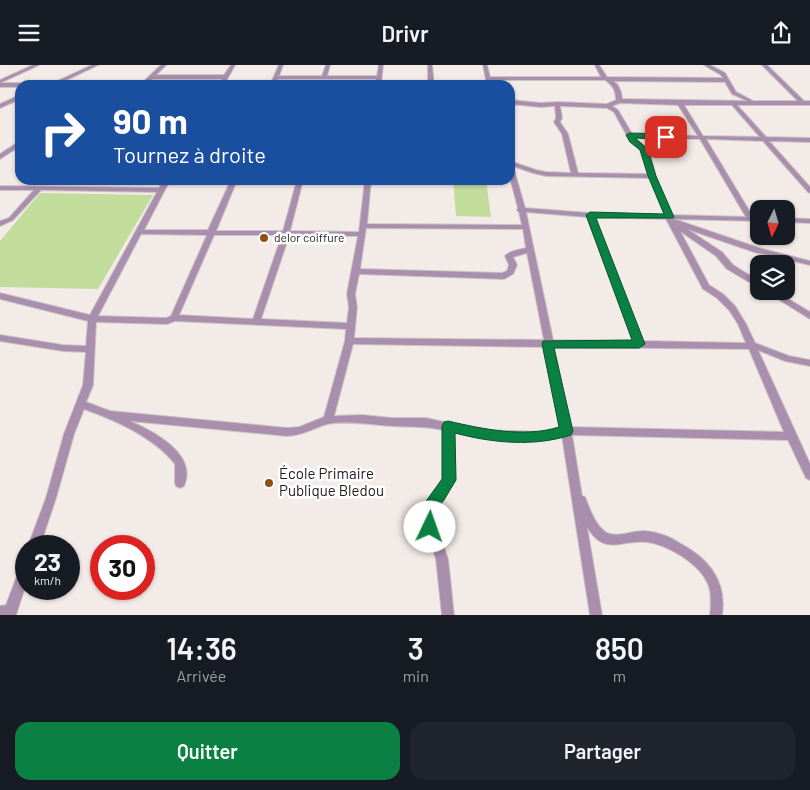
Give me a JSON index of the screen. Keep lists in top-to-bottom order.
{
  "places": ["delor coiffure", "École Primaire Publique Bledou"],
  "north": "bottom",
  "page": {
    "header": "Drivr",
    "turn": ["90 m", "Tournez à droite"],
    "speed": "23 km/h",
    "limit": "30",
    "eta": [
      "14:36",
      "Arrivée",
      "3",
      "min",
      "850",
      "m"
    ],
    "buttons": ["Quitter", "Partager"]
  }
}
